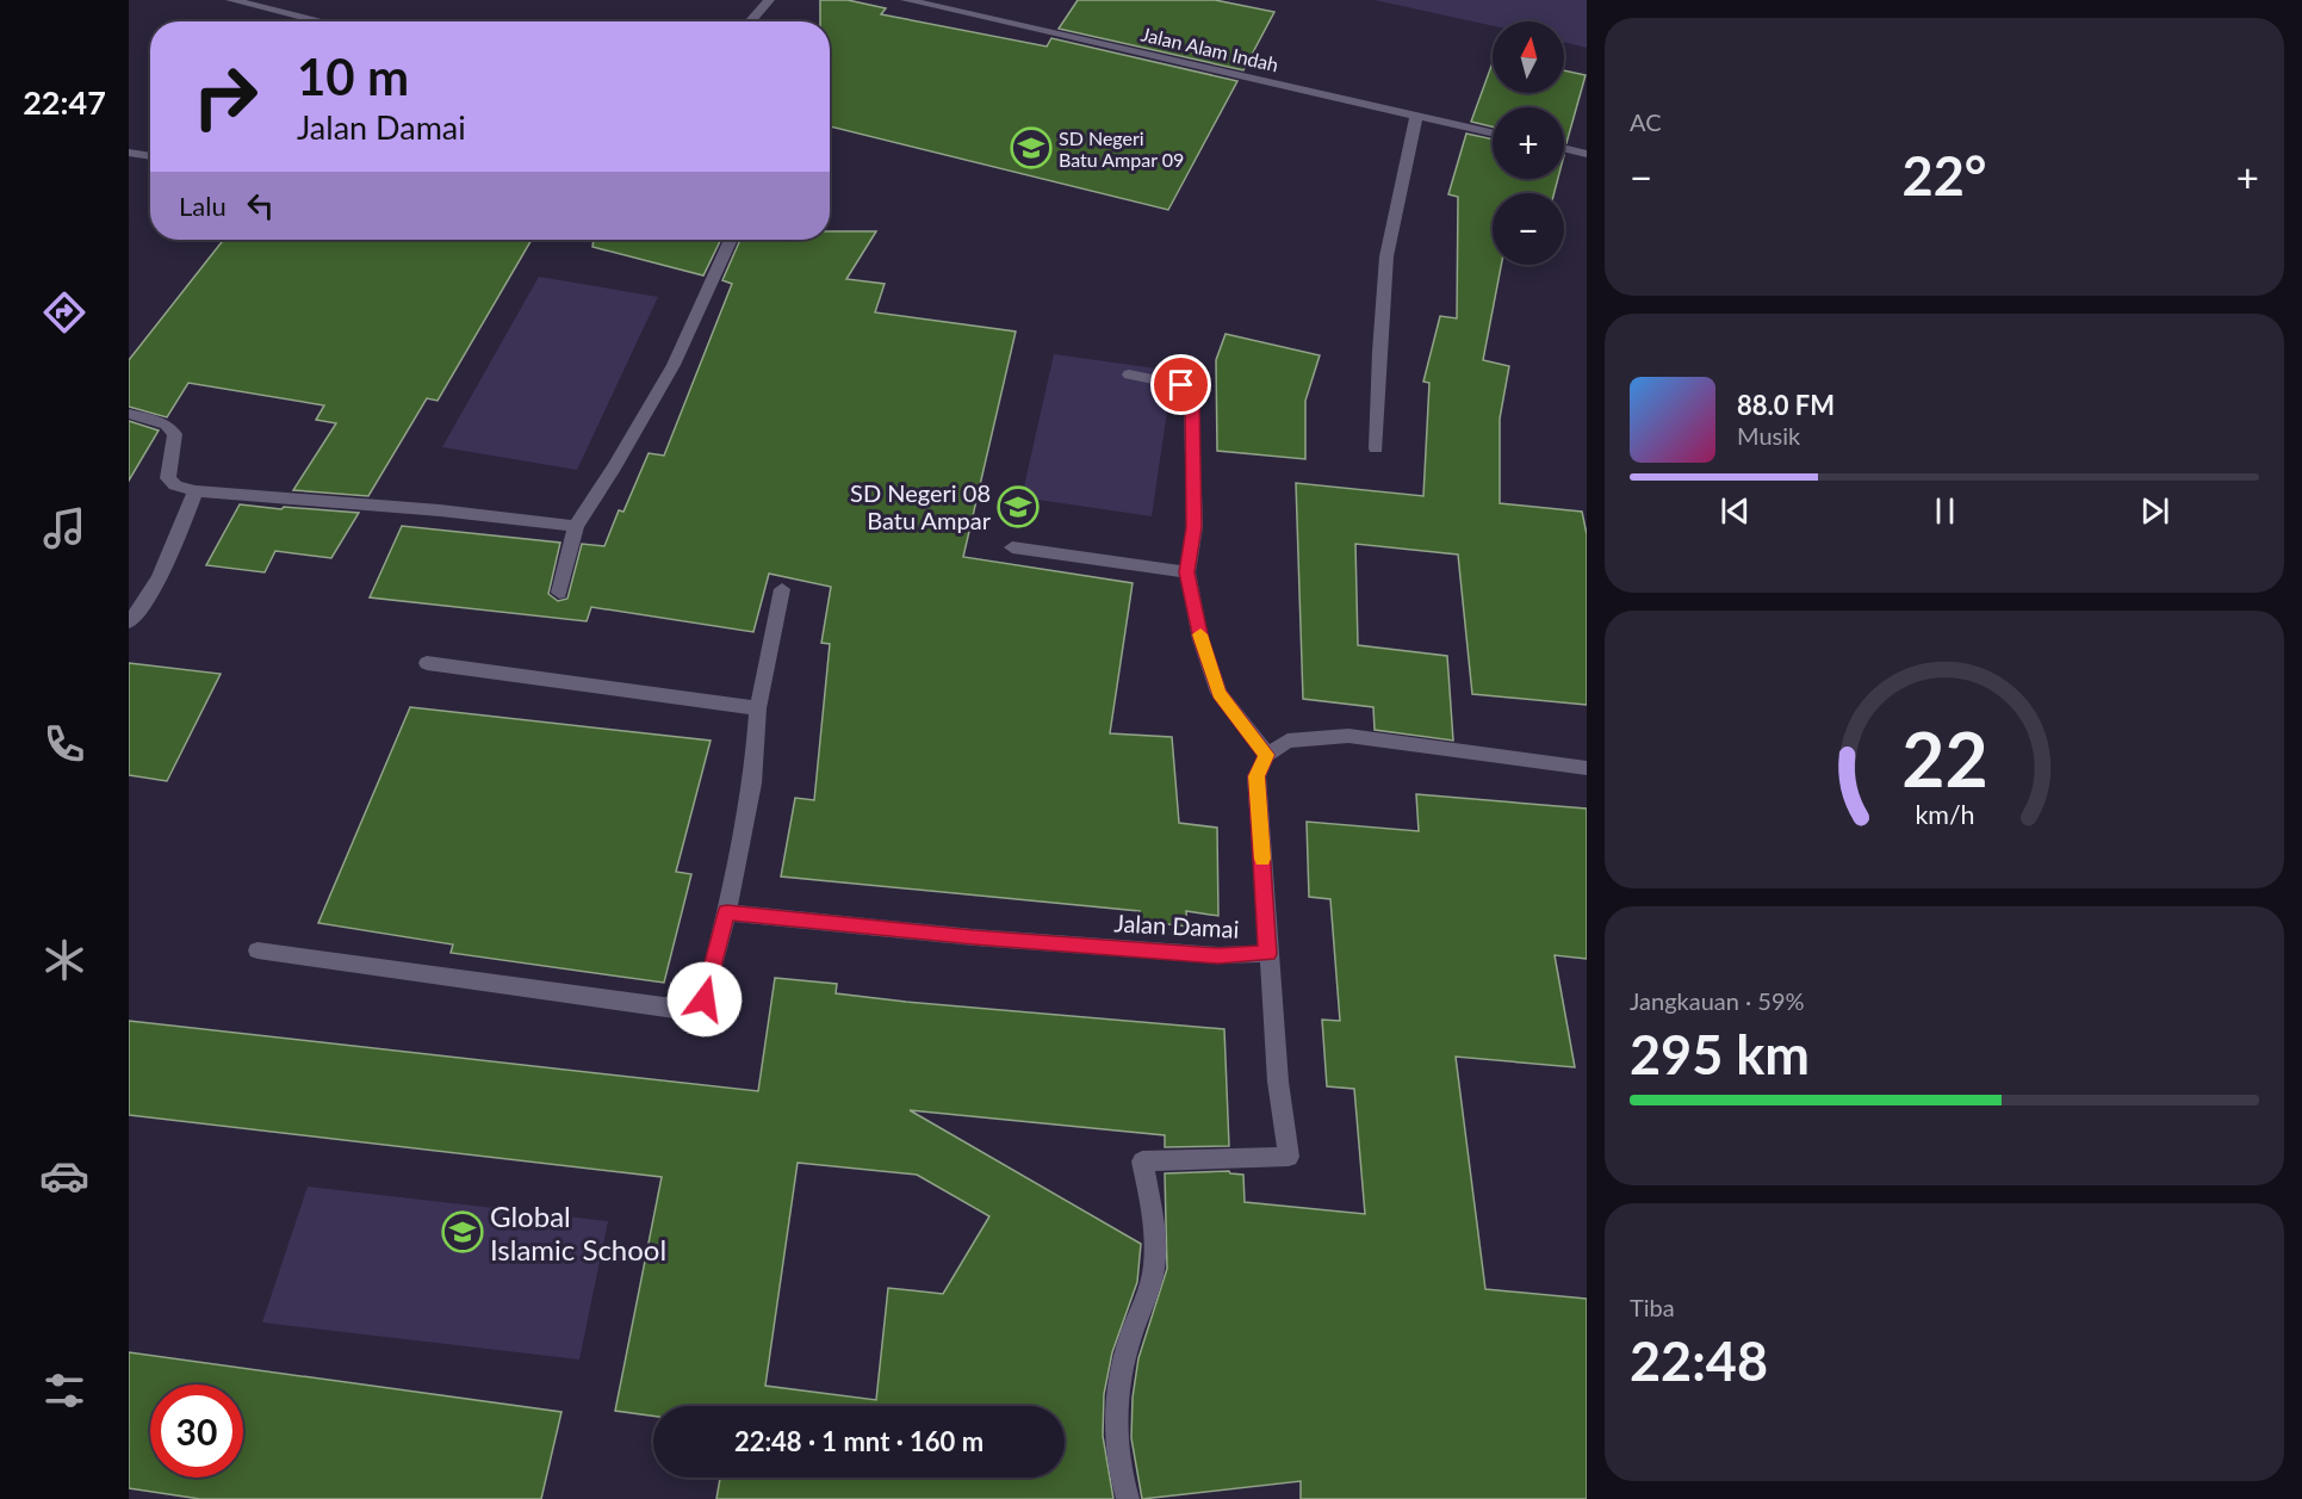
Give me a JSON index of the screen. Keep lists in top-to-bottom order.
{
  "streets": {
    "street": ["Jalan Alam Indah", "Jalan Damai"]
  },
  "places": {
    "school or university": ["SD Negeri Batu Ampar 09", "SD Negeri 08 Batu Ampar", "Global Islamic School"]
  },
  "north": "top",
  "page": {
    "tabs": "22:47",
    "tile": [
      "AC",
      ["Jangkauan · 59%", "295 km"],
      ["Tiba", "22:48"]
    ],
    "map_buttons": ["+", "−"],
    "turn": ["10 m", "Jalan Damai"],
    "heat": ["−", "22°", "+"],
    "then": "Lalu",
    "song": ["88.0 FM", "Musik"],
    "limit": "30",
    "trip": "22:48 · 1 mnt · 160 m",
    "gauge": ["22", "km/h"]
  }
}
